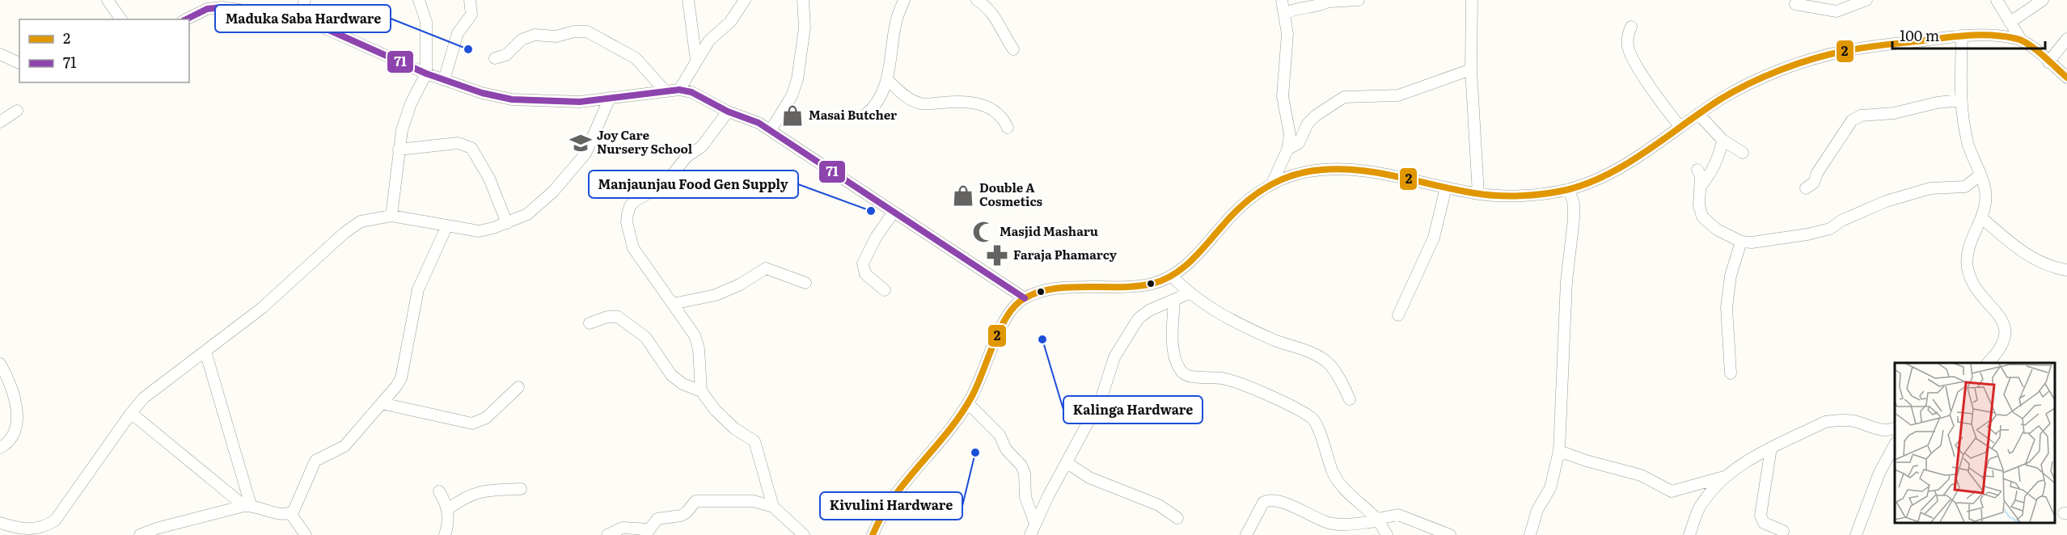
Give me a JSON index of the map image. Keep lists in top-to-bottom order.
{
  "places": {
    "other": [
      "Maduka Saba Hardware",
      "Manjaunjau Food Gen Supply",
      "Kalinga Hardware",
      "Kivulini Hardware"
    ],
    "shop": ["Masai Butcher", "Double A Cosmetics"],
    "school or university": ["Joy Care Nursery School"],
    "mosque": ["Masjid Masharu"],
    "pharmacy": ["Faraja Phamarcy"]
  },
  "lines": ["transit line 71", "transit line 2"],
  "legend": ["2", "71"],
  "scale_bar": "100 m"
}
